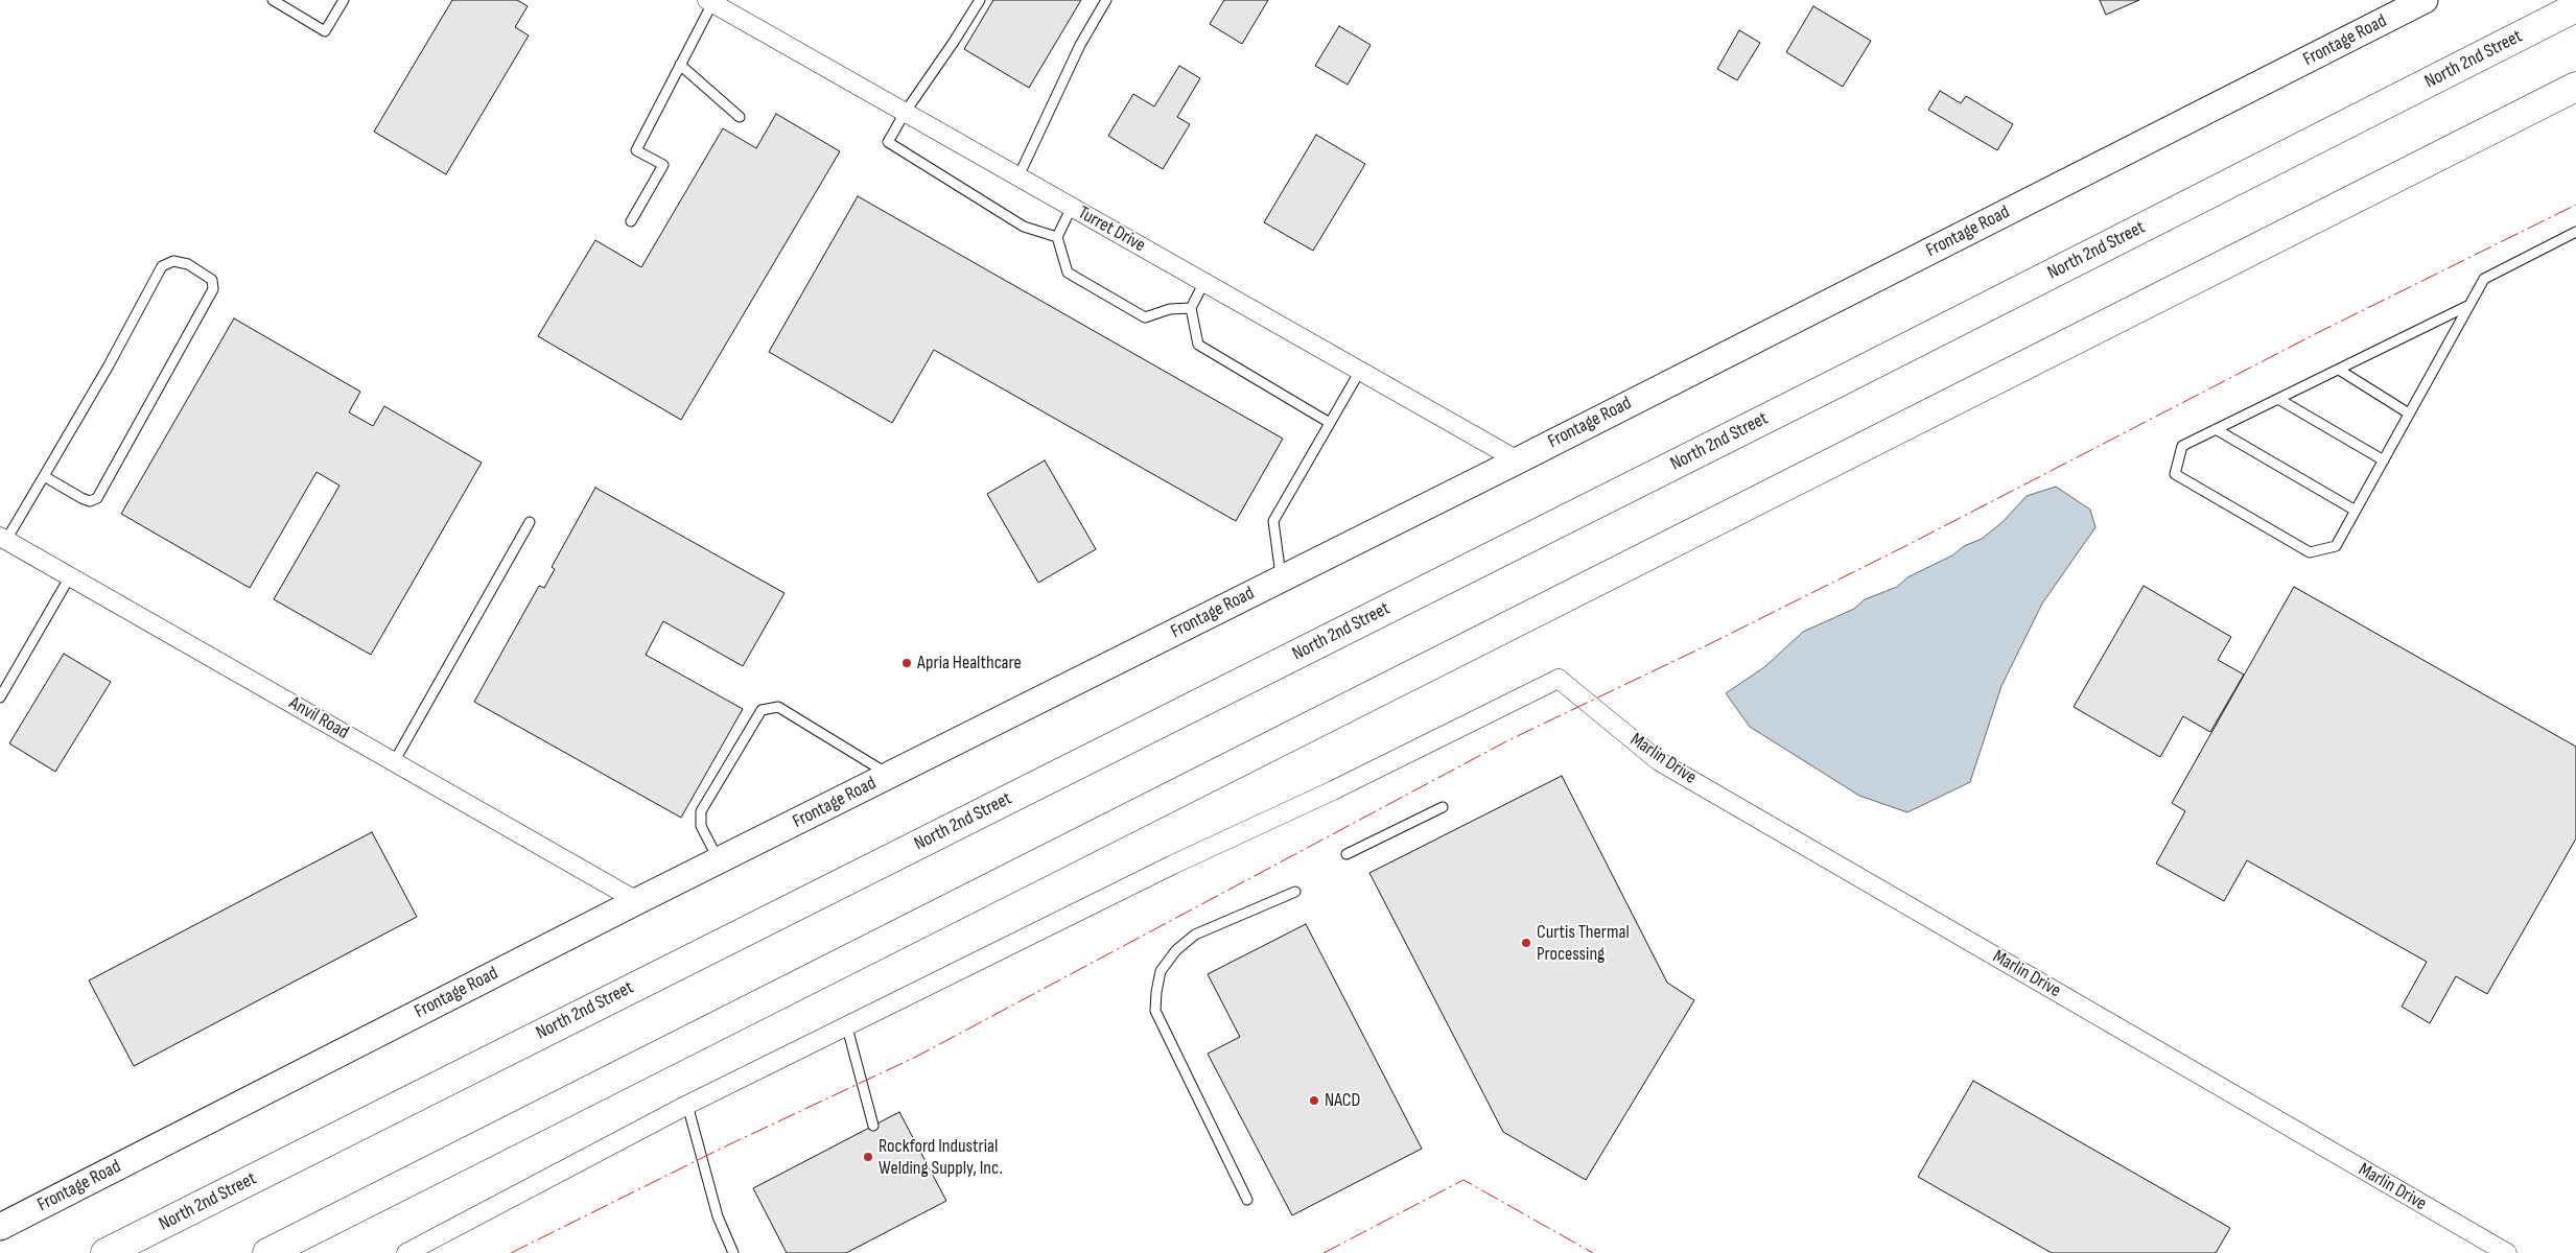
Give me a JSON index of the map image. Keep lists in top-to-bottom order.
{
  "streets": {
    "main road": ["North 2nd Street"],
    "street": [
      "Frontage Road",
      "Turret Drive",
      "Anvil Road",
      "Marlin Drive"
    ]
  },
  "crossings": [
    ["Frontage Road", "Turret Drive"],
    ["Frontage Road", "Anvil Road"]
  ],
  "places": [
    "Apria Healthcare",
    "Curtis Thermal Processing",
    "NACD",
    "Rockford Industrial Welding Supply, Inc."
  ]
}
